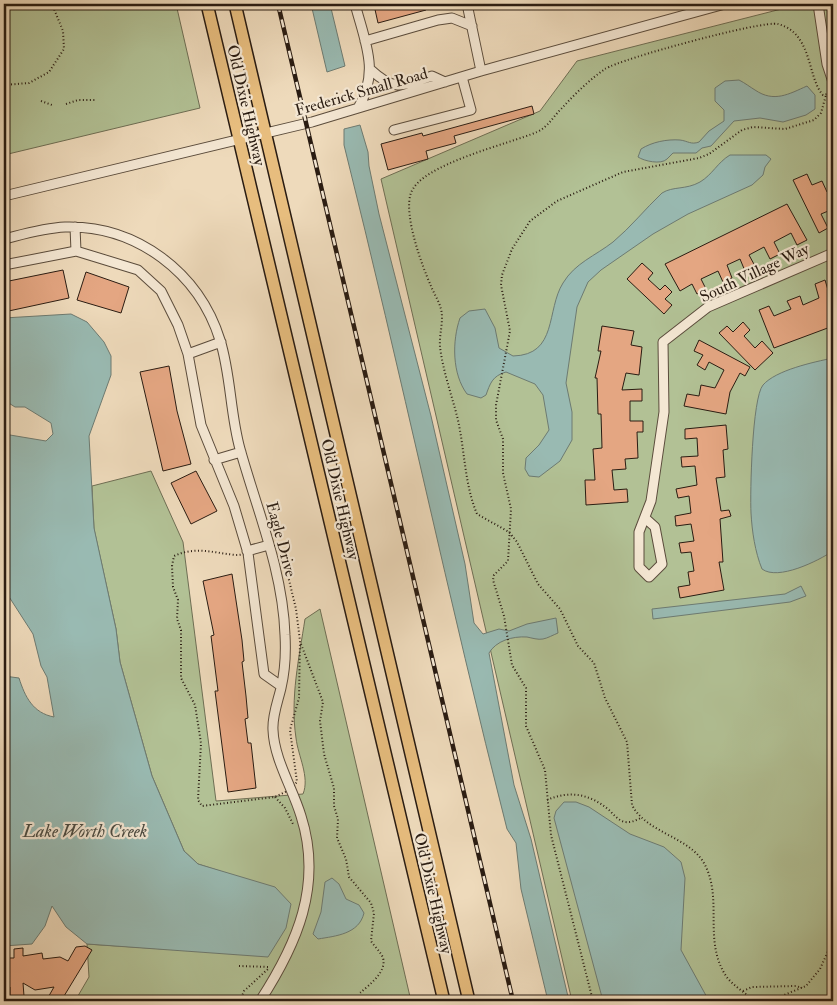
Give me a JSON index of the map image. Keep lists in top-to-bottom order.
{
  "streets": {
    "main road": ["Old Dixie Highway"],
    "street": ["Frederick Small Road", "South Village Way", "Eagle Drive"]
  },
  "crossings": [
    ["Frederick Small Road", "Old Dixie Highway"]
  ],
  "water": ["Lake Worth Creek"]
}
